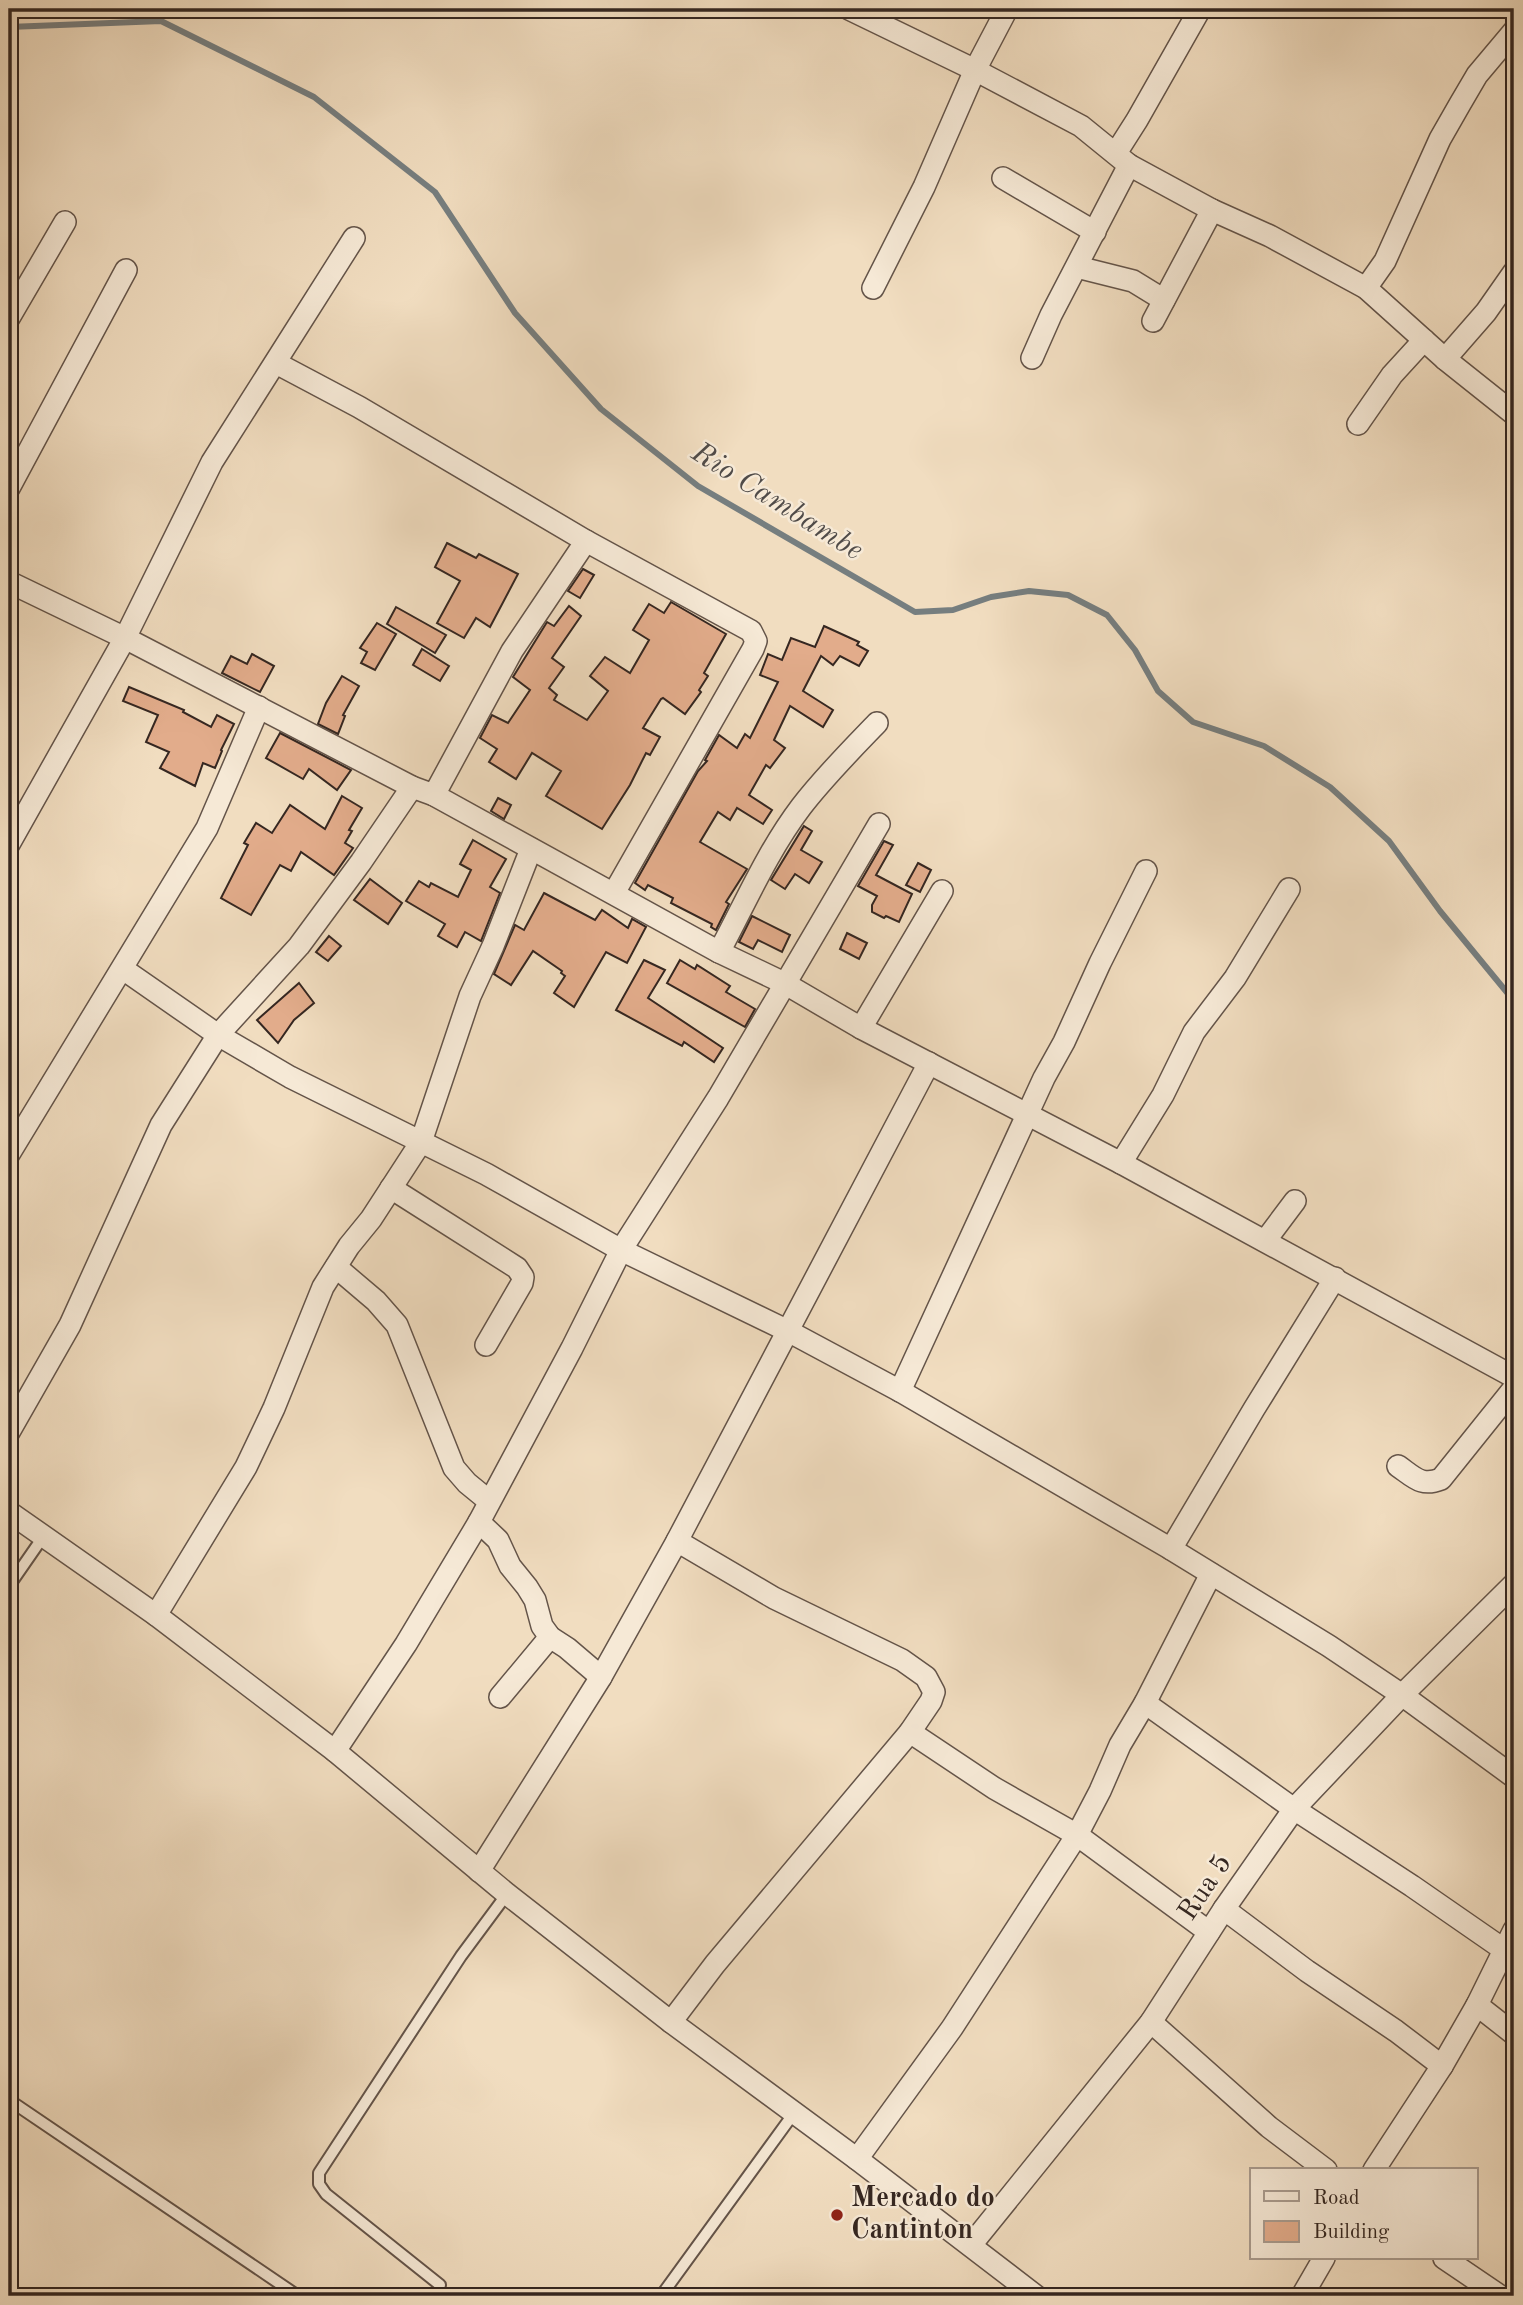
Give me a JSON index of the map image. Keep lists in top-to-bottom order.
{
  "streets": {
    "street": ["Rua 5"]
  },
  "water": ["Rio Cambambe"],
  "places": ["Mercado do Cantinton"],
  "legend": ["Road", "Building"]
}
